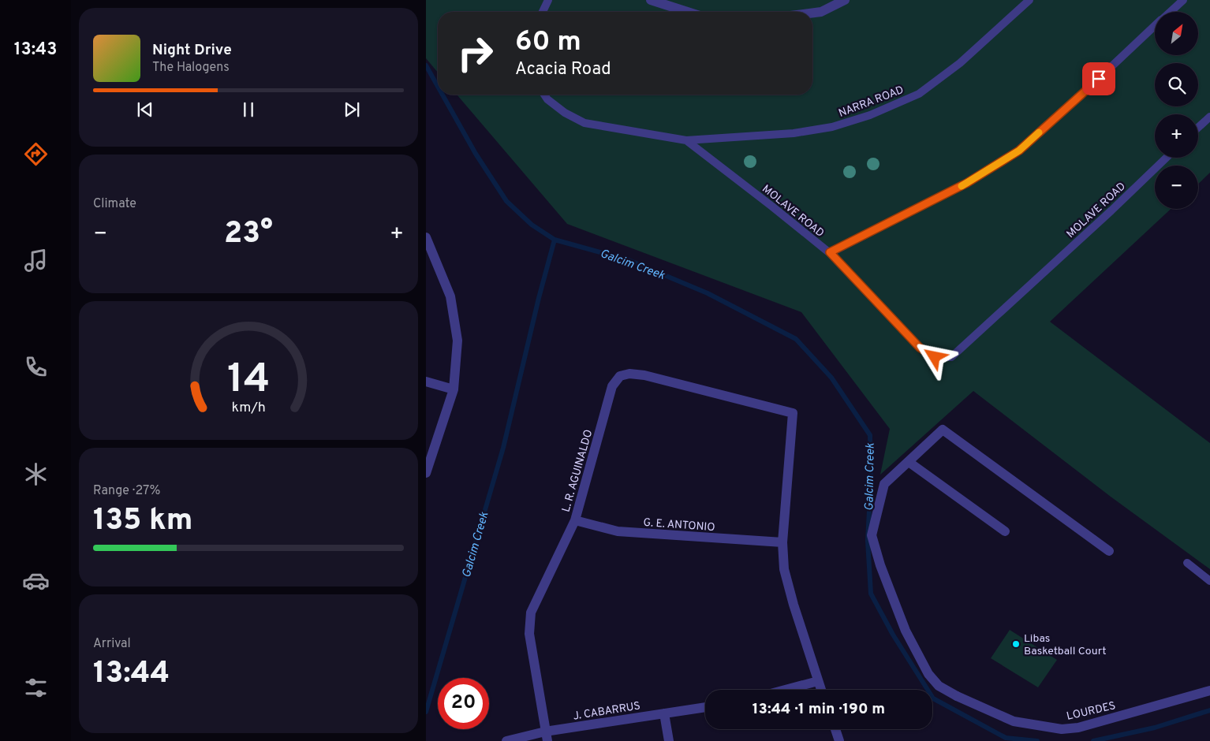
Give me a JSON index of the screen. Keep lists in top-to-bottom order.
{
  "streets": {
    "street": [
      "L. R. AGUINALDO",
      "G. E. ANTONIO",
      "J. CABARRUS",
      "LOURDES"
    ],
    "lane": ["NARRA ROAD", "MOLAVE ROAD"]
  },
  "crossings": [
    ["NARRA ROAD", "MOLAVE ROAD"],
    ["L. R. AGUINALDO", "G. E. ANTONIO"],
    ["L. R. AGUINALDO", "J. CABARRUS"]
  ],
  "water": ["Galcim Creek"],
  "places": ["Libas Basketball Court"],
  "north": "top right",
  "page": {
    "tabs": "13:43",
    "map_buttons": ["+", "−"],
    "turn": ["60 m", "Acacia Road"],
    "song": ["Night Drive", "The Halogens"],
    "tile": [
      "Climate",
      ["Range · 27%", "135 km"],
      ["Arrival", "13:44"]
    ],
    "heat": ["−", "23°", "+"],
    "limit": "20",
    "trip": "13:44 · 1 min · 190 m",
    "gauge": ["14", "km/h"]
  }
}
